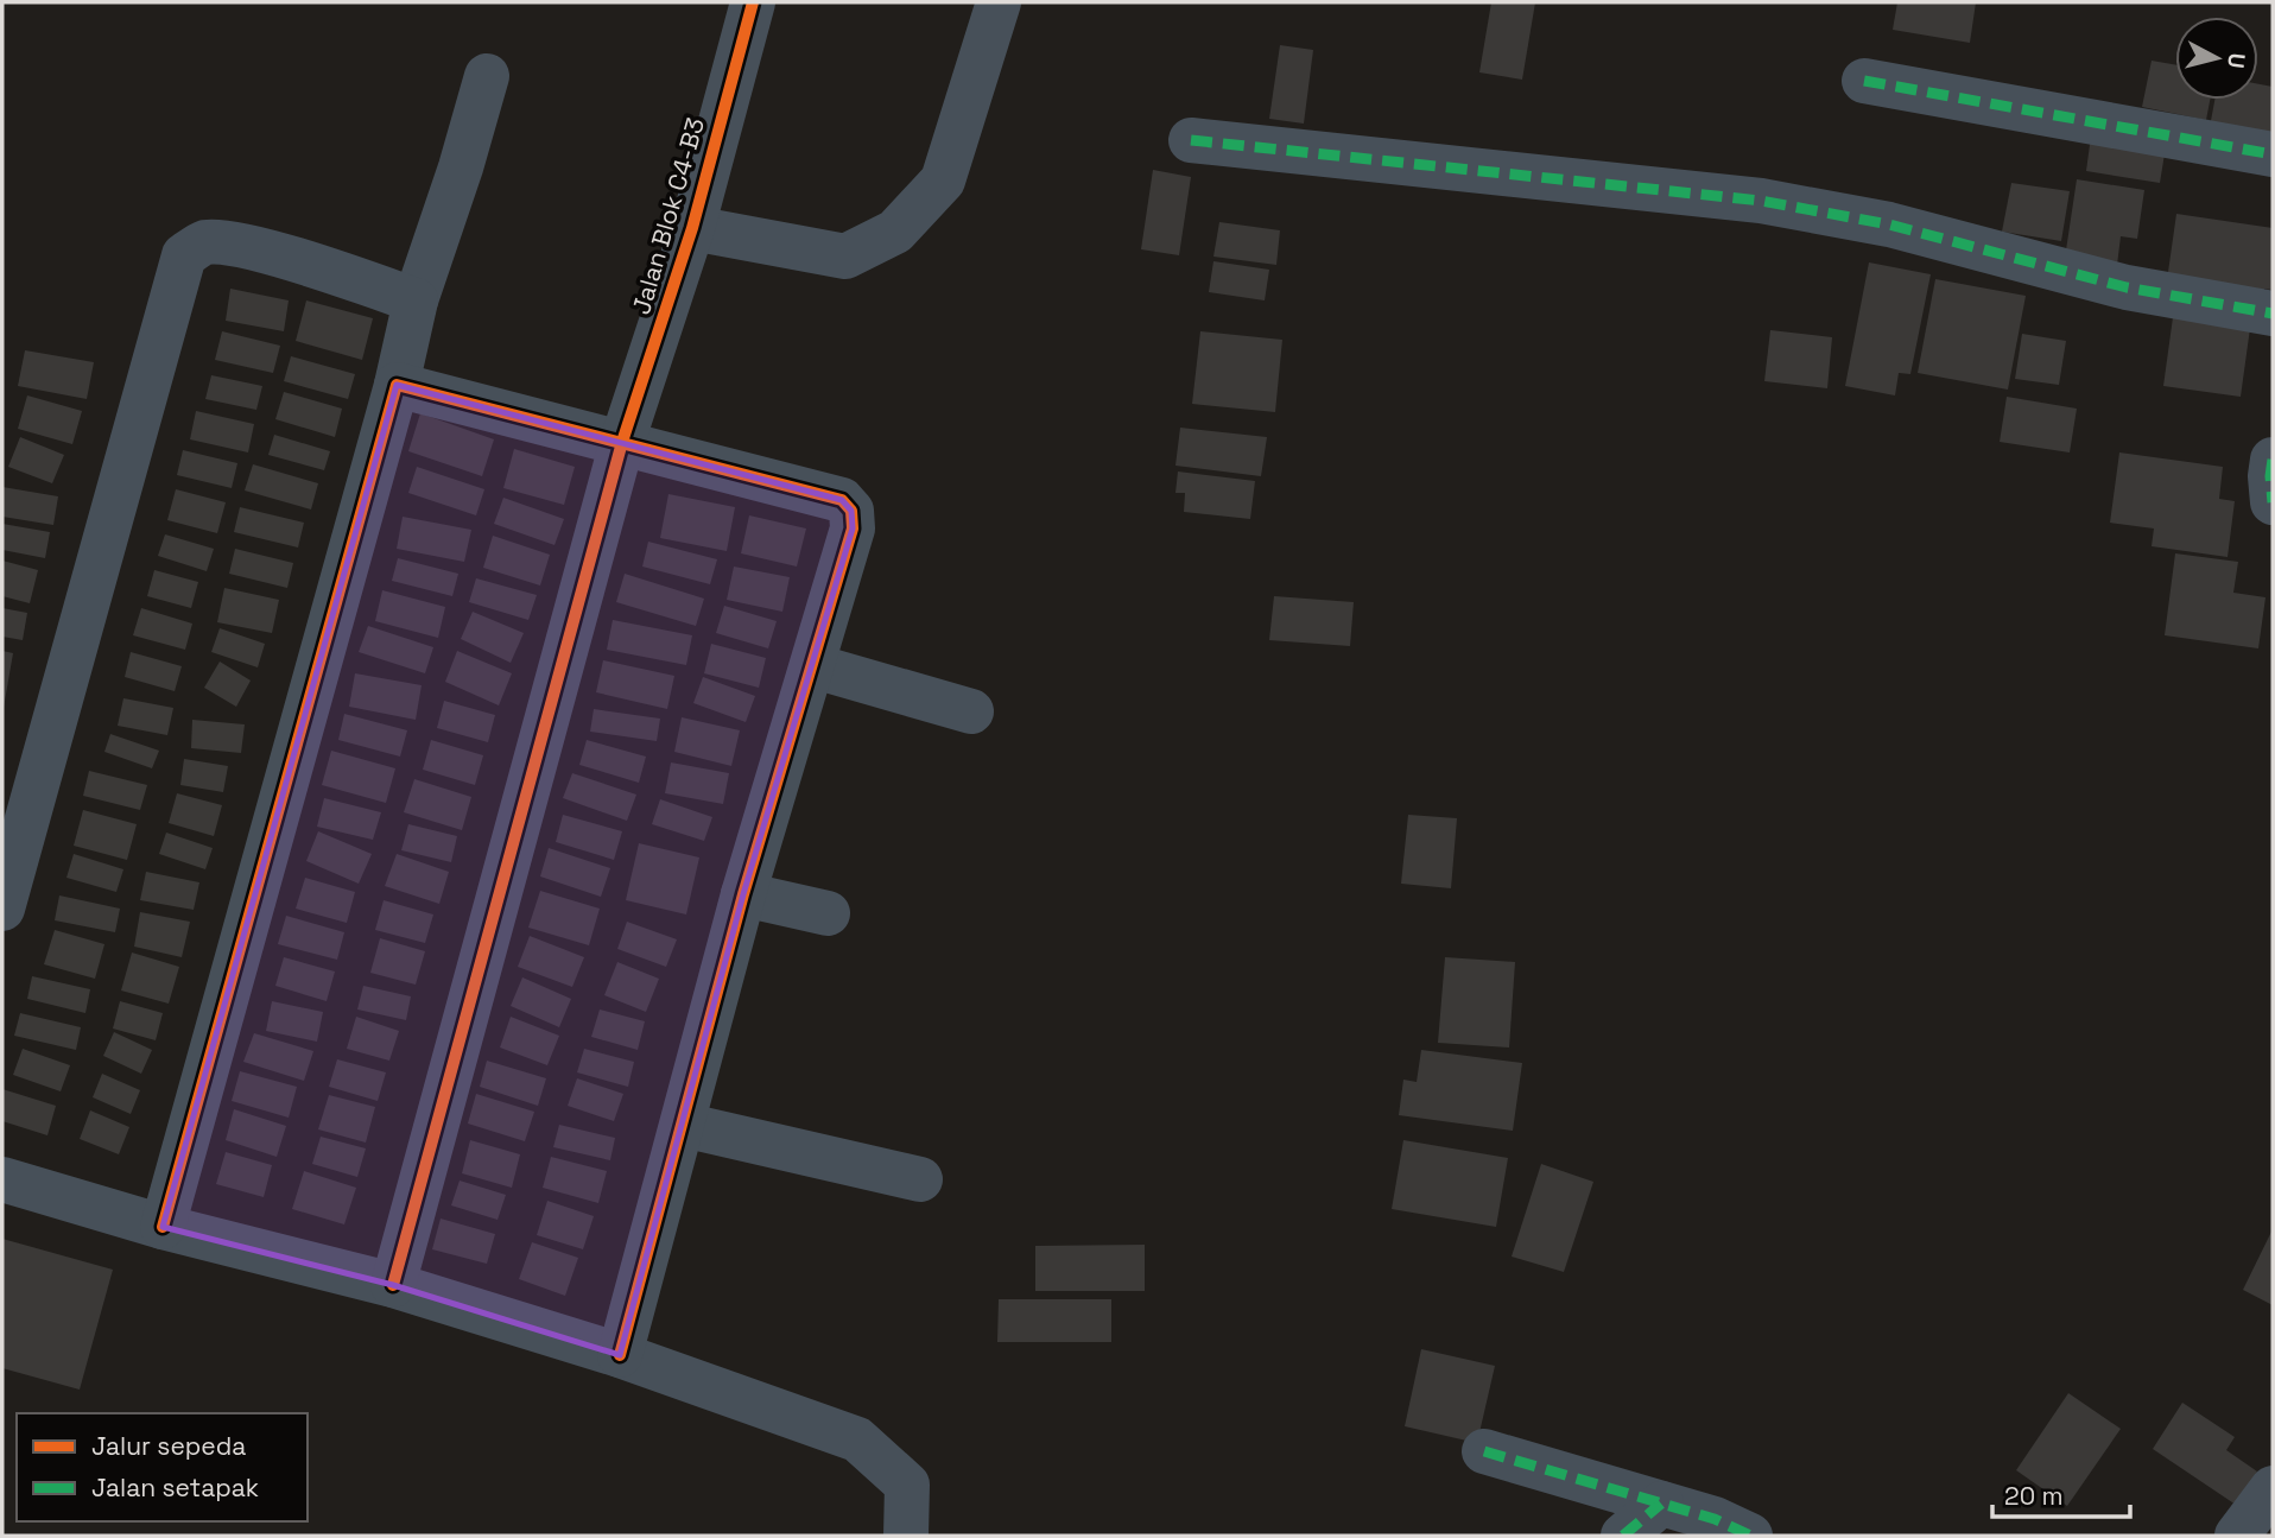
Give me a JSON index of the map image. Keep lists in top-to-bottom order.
{
  "streets": {
    "street": ["Jalan Blok C4-B3"]
  },
  "legend": ["Jalur sepeda", "Jalan setapak"],
  "scale_bar": "20 m",
  "north": "right"
}
